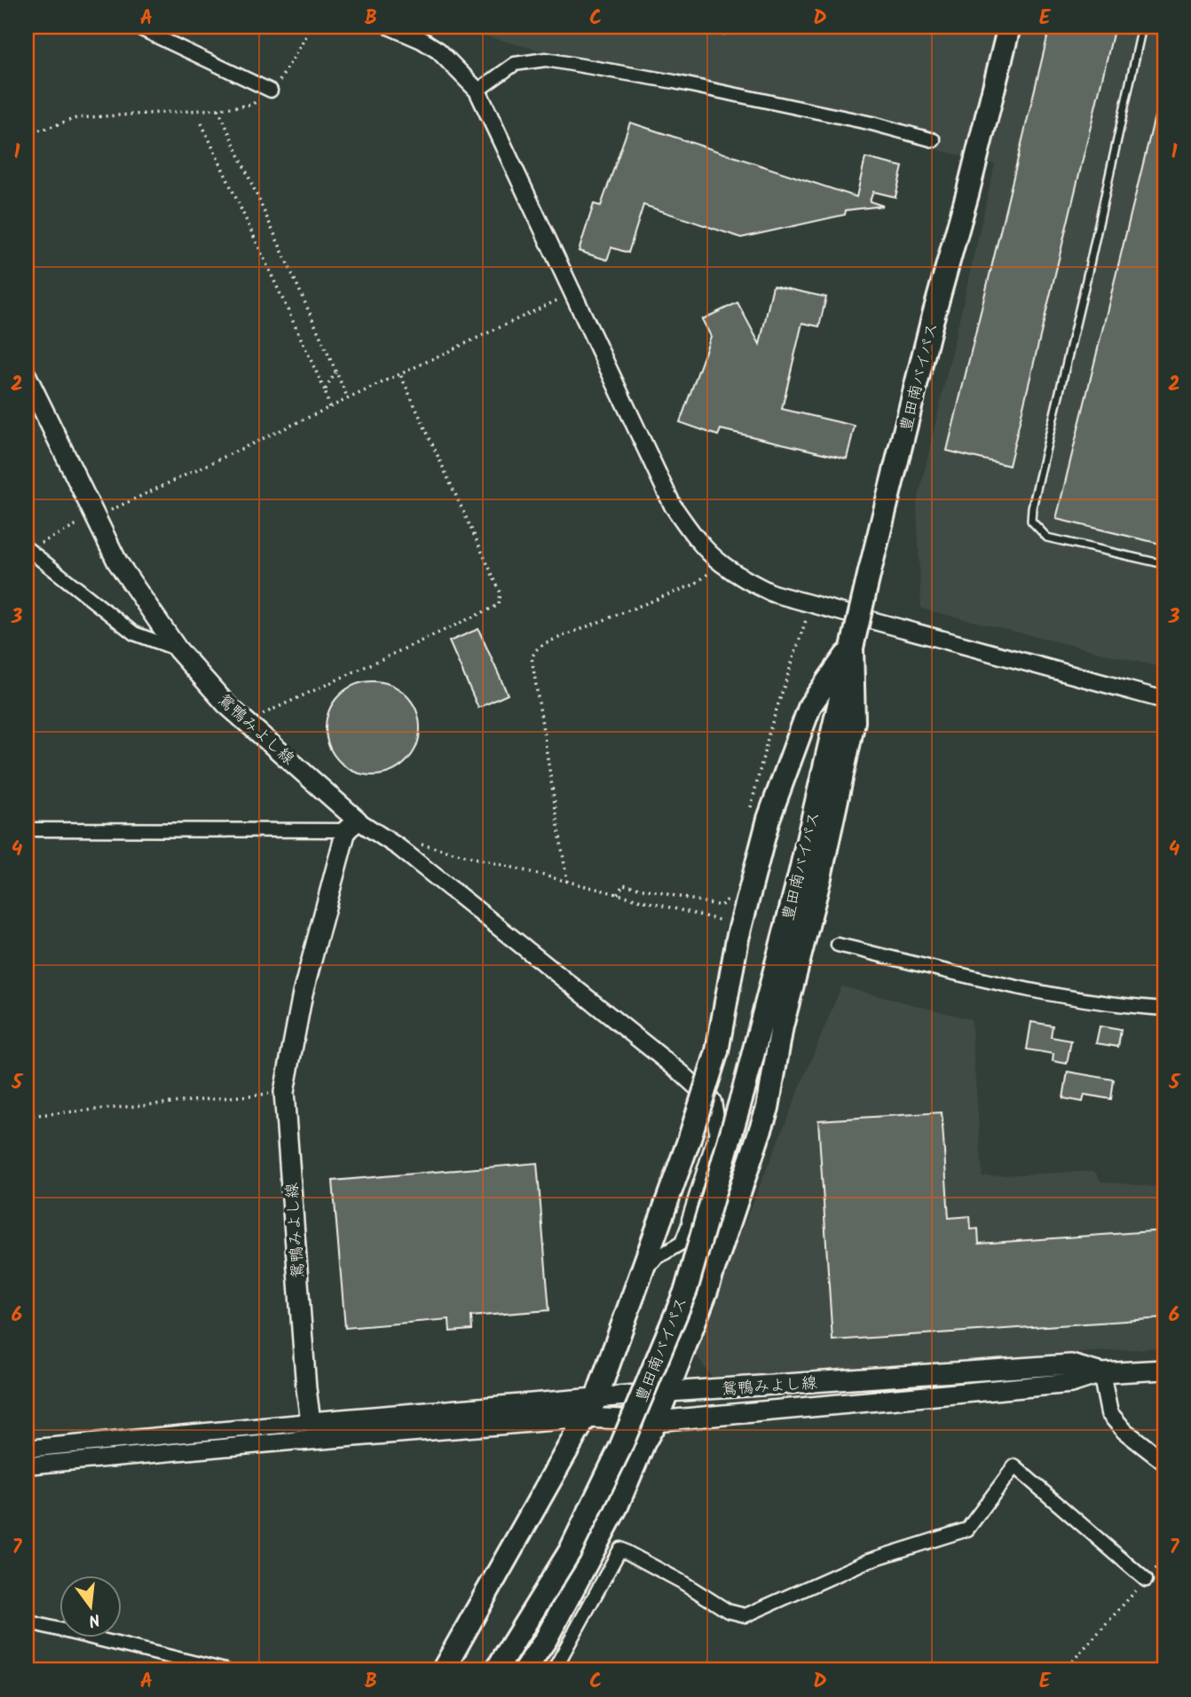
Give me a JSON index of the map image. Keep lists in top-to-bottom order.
{
  "streets": {
    "highway": ["豊田南バイパス"],
    "main road": ["鴛鴨みよし線"]
  },
  "north": "bottom",
  "grid": {
    "columns": [
      "A",
      "B",
      "C",
      "D",
      "E"
    ],
    "rows": [
      "1",
      "2",
      "3",
      "4",
      "5",
      "6",
      "7"
    ]
  }
}
